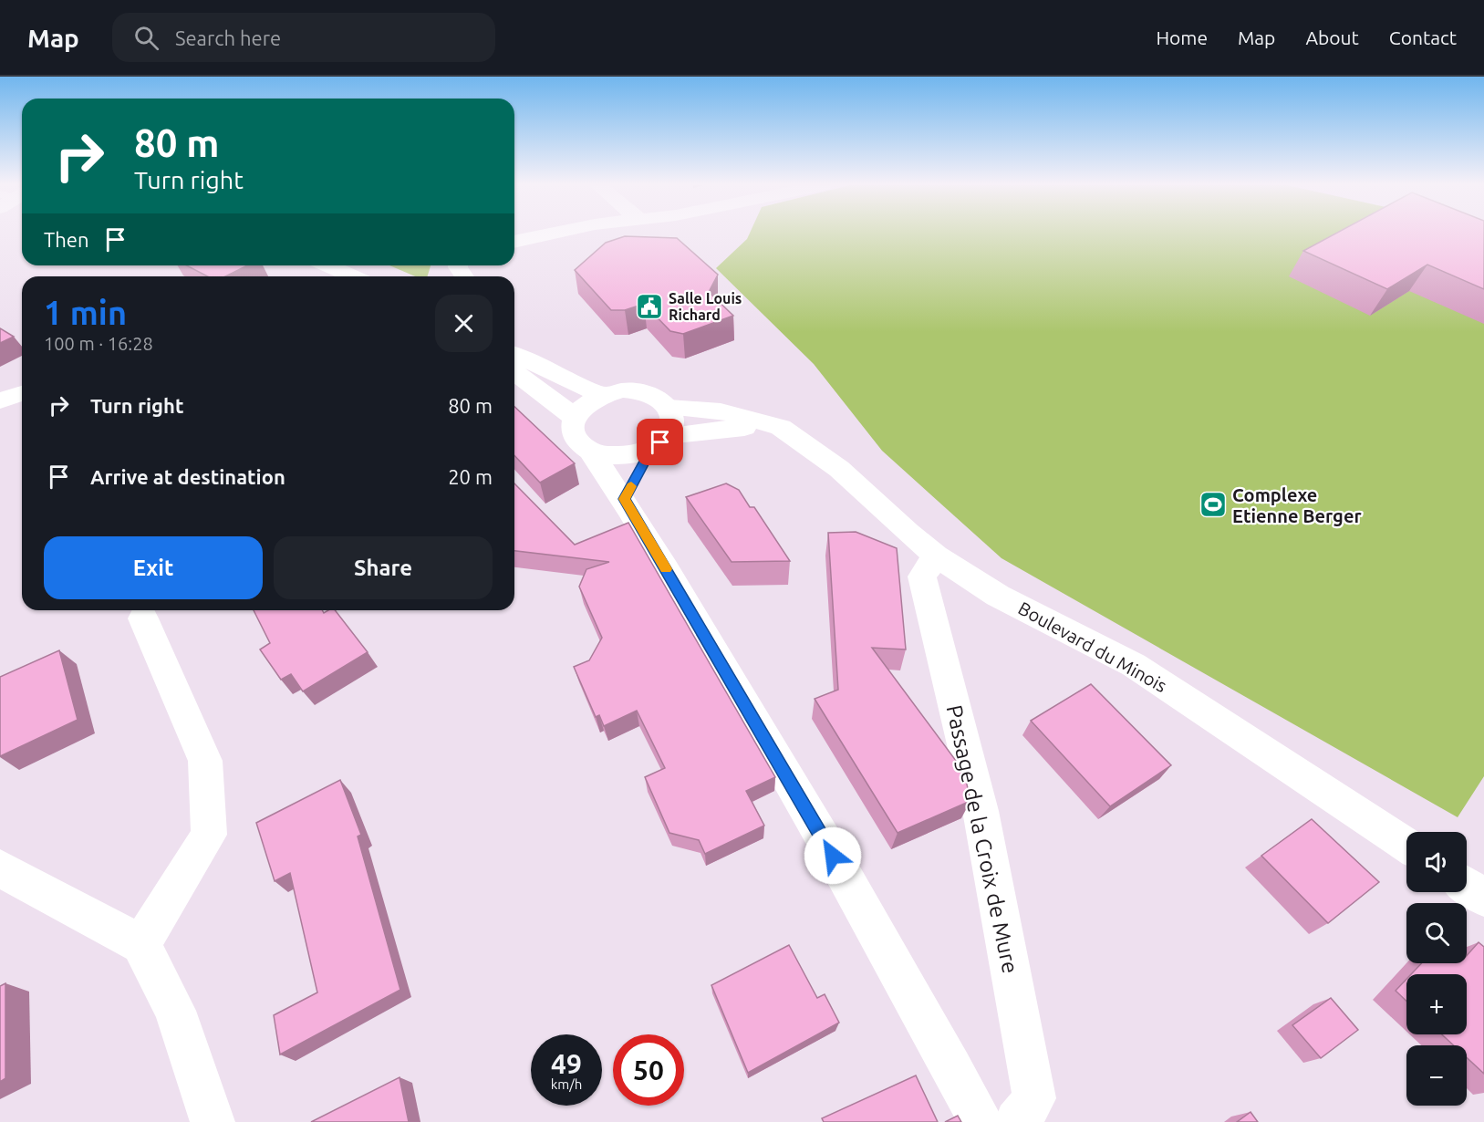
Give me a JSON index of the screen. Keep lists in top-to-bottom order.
{
  "streets": {
    "street": ["Boulevard du Minois", "Passage de la Croix de Mure"]
  },
  "crossings": [
    ["Boulevard du Minois", "Passage de la Croix de Mure"]
  ],
  "places": {
    "public building": ["Salle Louis Richard"],
    "sports": ["Complexe Etienne Berger"]
  },
  "page": {
    "header": "Map",
    "search": "Search here",
    "nav": [
      "Home",
      "Map",
      "About",
      "Contact"
    ],
    "turn": ["80 m", "Turn right"],
    "then": "Then",
    "heading": ["1 min", "100 m · 16:28"],
    "list": [
      {
        "name": "Turn right",
        "value": "80 m"
      },
      {
        "name": "Arrive at destination",
        "value": "20 m"
      }
    ],
    "buttons": ["Exit", "Share"],
    "map_buttons": ["+", "−"],
    "speed": "49 km/h",
    "limit": "50"
  }
}
